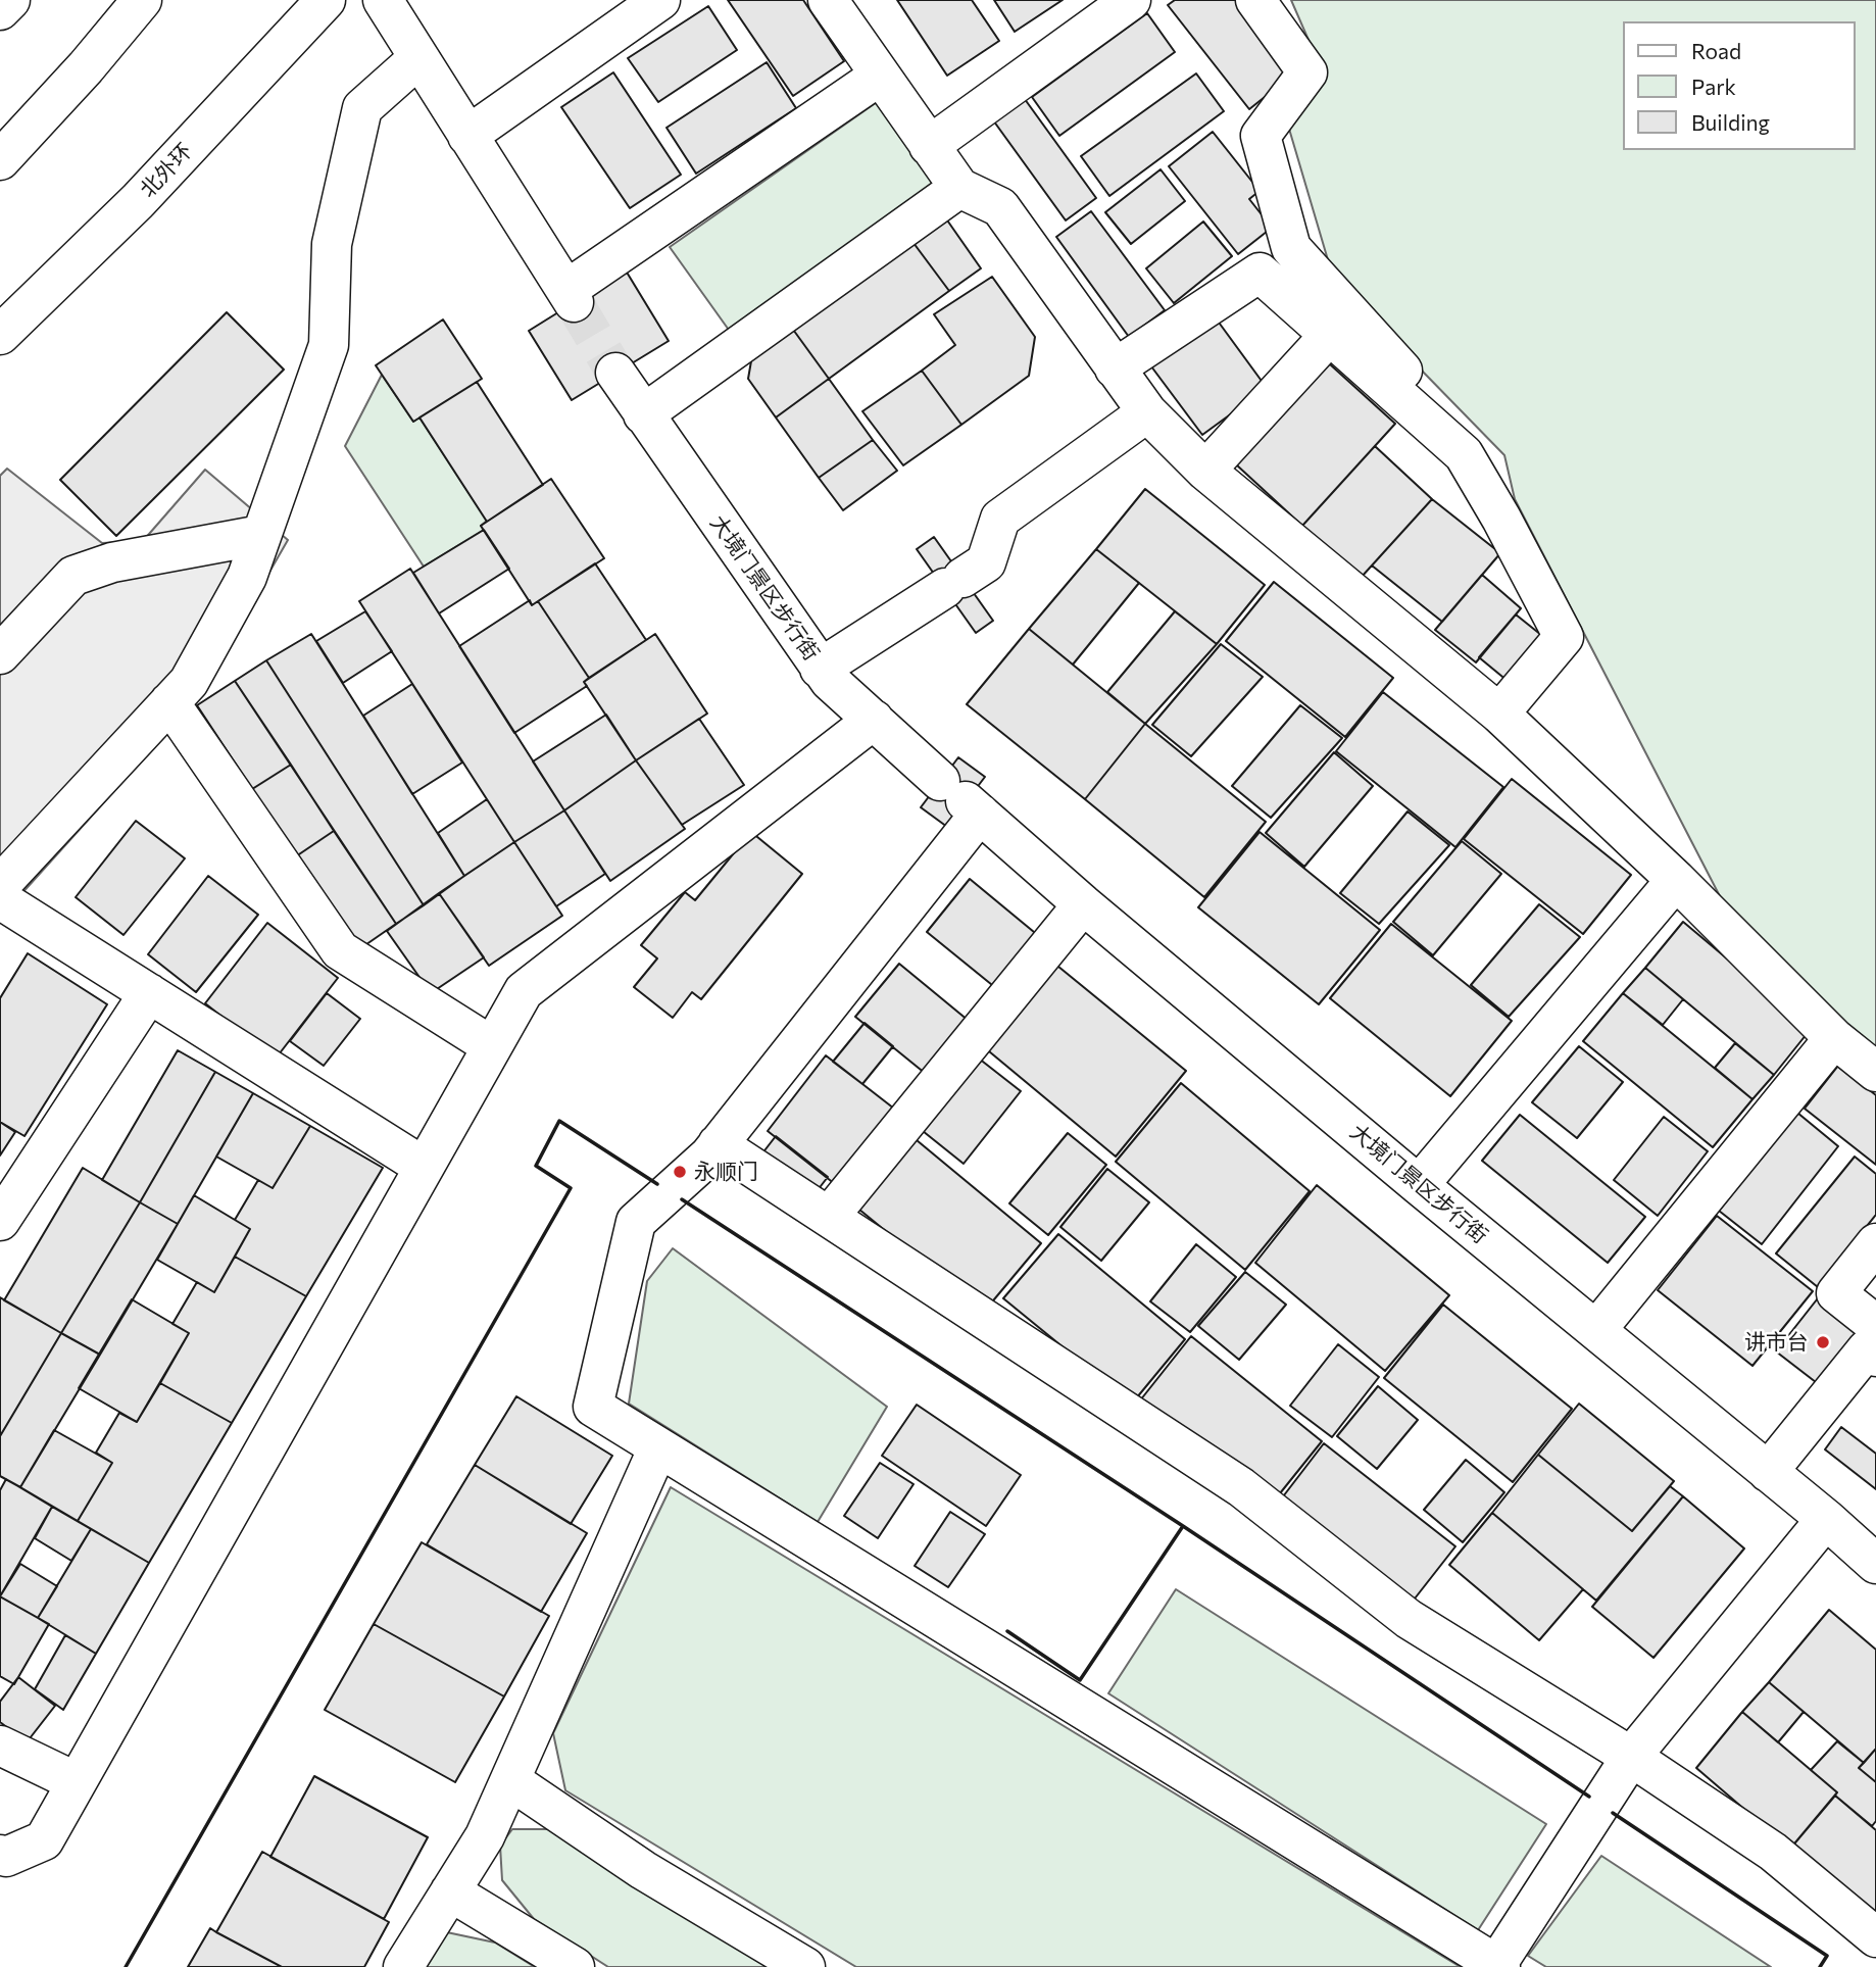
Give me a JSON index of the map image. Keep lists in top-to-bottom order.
{
  "streets": {
    "main road": ["北外环", "大境门景区步行街"]
  },
  "places": ["永顺门", "讲市台"],
  "legend": ["Road", "Park", "Building"]
}
